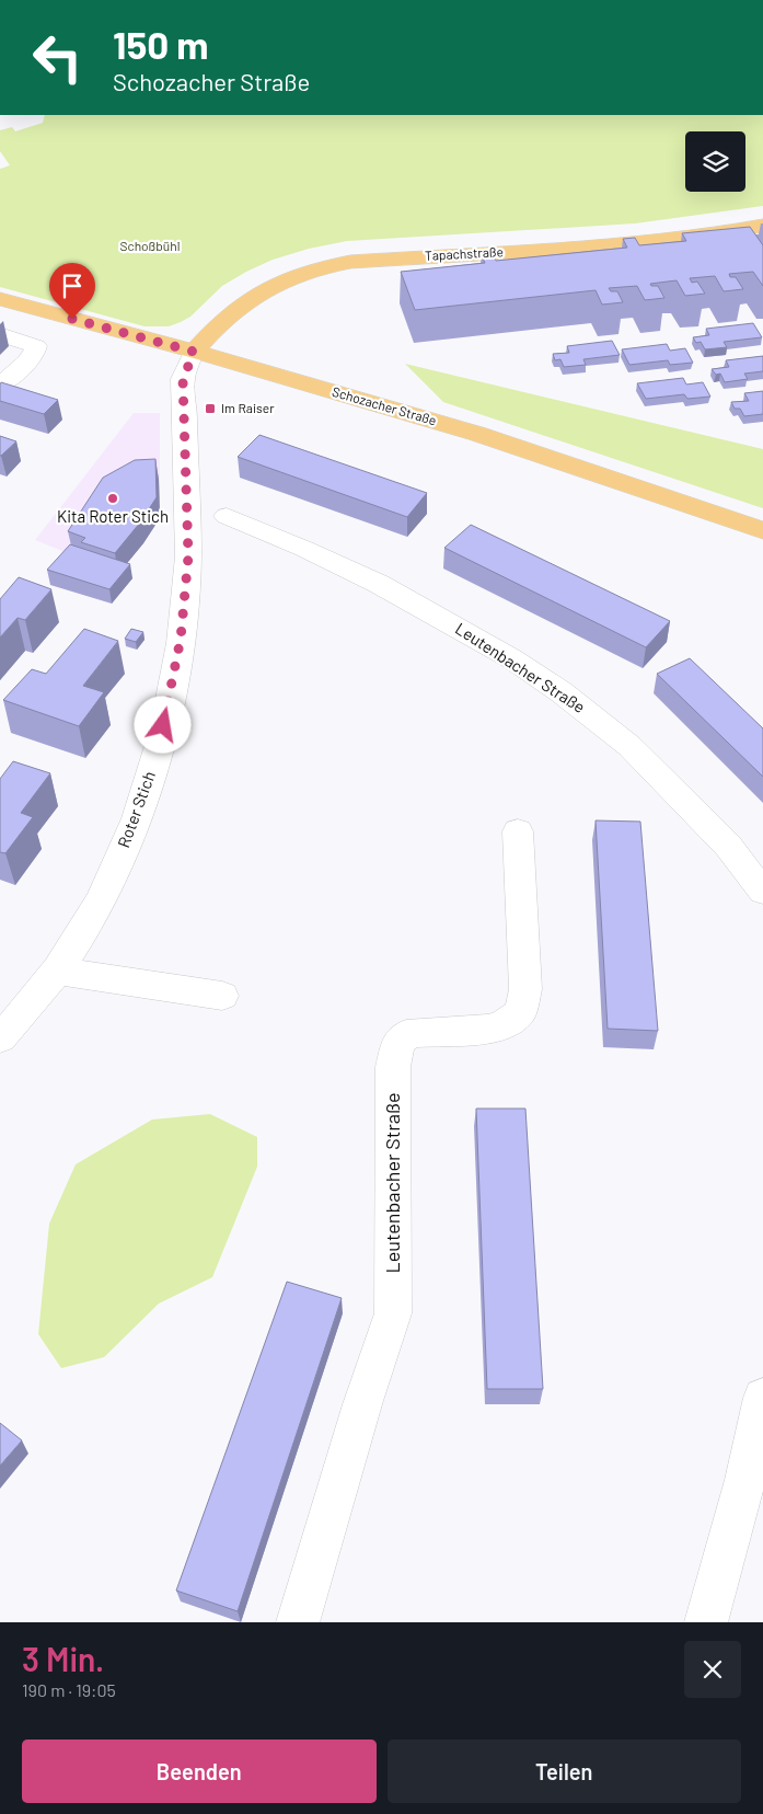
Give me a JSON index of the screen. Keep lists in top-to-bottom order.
{
  "streets": {
    "main road": ["Tapachstraße", "Schozacher Straße"],
    "street": ["Leutenbacher Straße", "Roter Stich"]
  },
  "crossings": [
    ["Tapachstraße", "Schozacher Straße"],
    ["Tapachstraße", "Roter Stich"],
    ["Schozacher Straße", "Roter Stich"]
  ],
  "parks": ["Schoßbühl"],
  "places": {
    "transit": ["Im Raiser"],
    "other": ["Kita Roter Stich"]
  },
  "page": {
    "turn": ["150 m", "Schozacher Straße"],
    "heading": ["3 Min.", "190 m · 19:05"],
    "buttons": ["Beenden", "Teilen"]
  }
}
